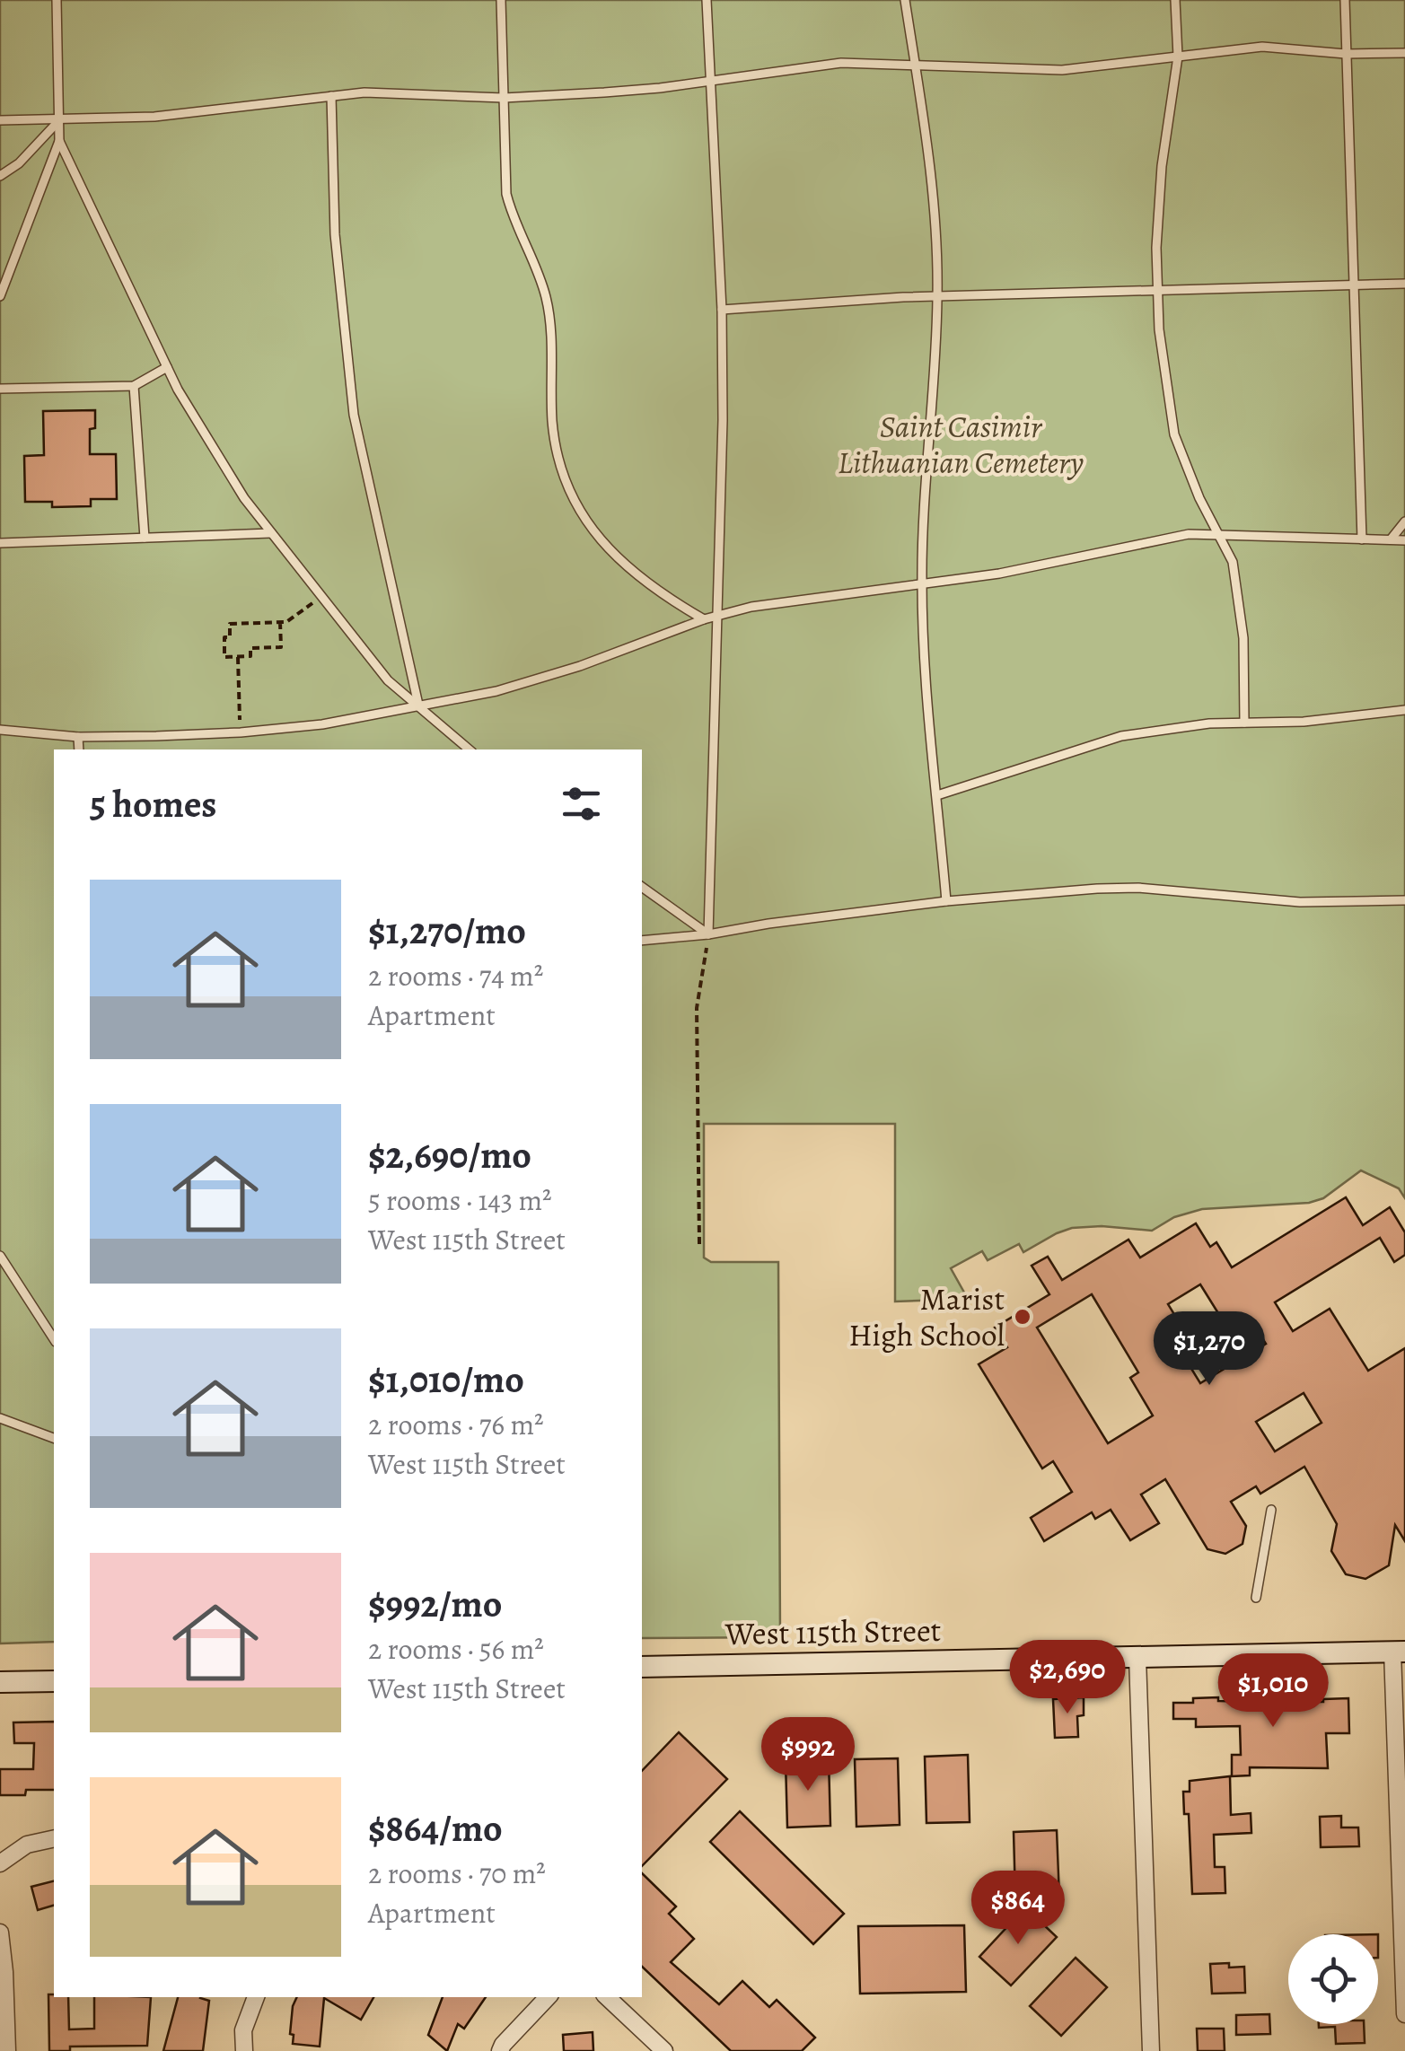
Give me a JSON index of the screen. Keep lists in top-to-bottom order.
{
  "streets": {
    "street": ["West 115th Street"]
  },
  "parks": ["Saint Casimir Lithuanian Cemetery"],
  "places": ["Marist High School"],
  "page": {
    "heading": "5 homes",
    "list": [
      {
        "name": "$1,270/mo",
        "note": "2 rooms · 74 m² · Apartment"
      },
      {
        "name": "$2,690/mo",
        "note": "5 rooms · 143 m² · West 115th Street"
      },
      {
        "name": "$1,010/mo",
        "note": "2 rooms · 76 m² · West 115th Street"
      },
      {
        "name": "$992/mo",
        "note": "2 rooms · 56 m² · West 115th Street"
      },
      {
        "name": "$864/mo",
        "note": "2 rooms · 70 m² · Apartment"
      }
    ],
    "price": [
      "$1,270",
      "$2,690",
      "$1,010",
      "$992",
      "$864"
    ]
  }
}
